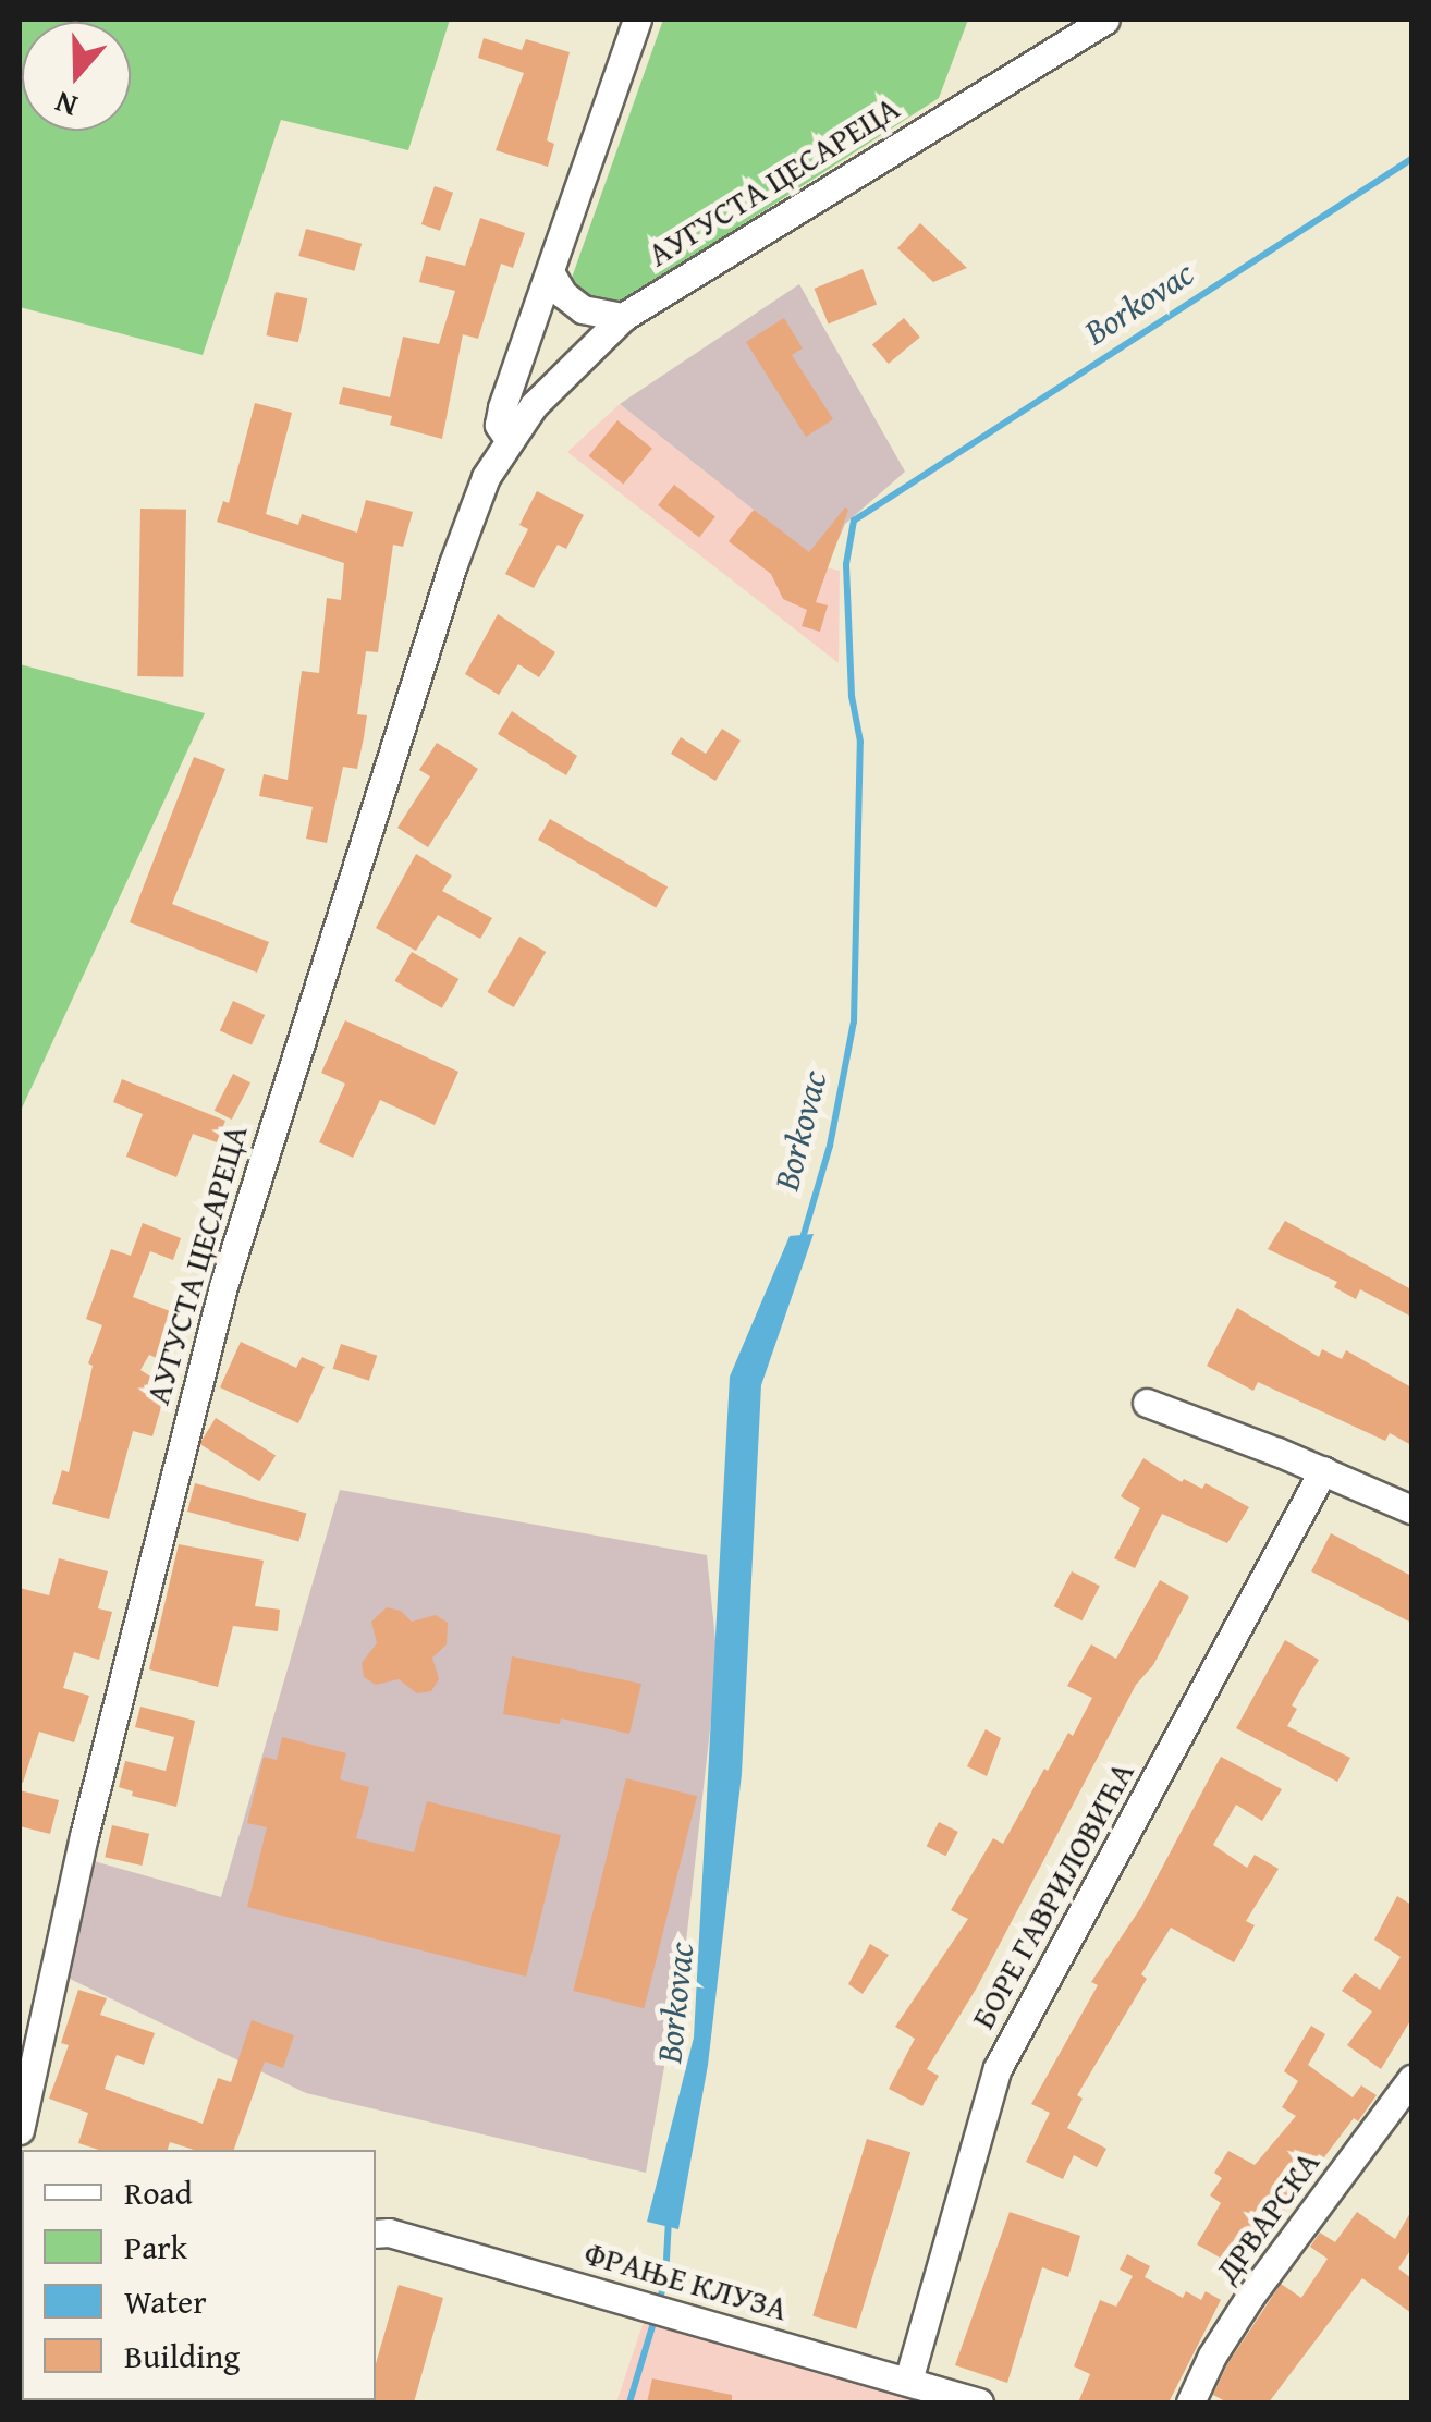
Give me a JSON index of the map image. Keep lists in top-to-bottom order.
{
  "streets": {
    "street": [
      "АУГУСТА ЦЕСАРЕЦА",
      "БОРЕ ГАВРИЛОВИЋА",
      "ДРВАРСКА",
      "ФРАЊЕ КЛУЗА"
    ]
  },
  "crossings": [
    ["БОРЕ ГАВРИЛОВИЋА", "ФРАЊЕ КЛУЗА"]
  ],
  "water": ["Borkovac"],
  "legend": [
    "Road",
    "Park",
    "Water",
    "Building"
  ],
  "north": "bottom"
}
